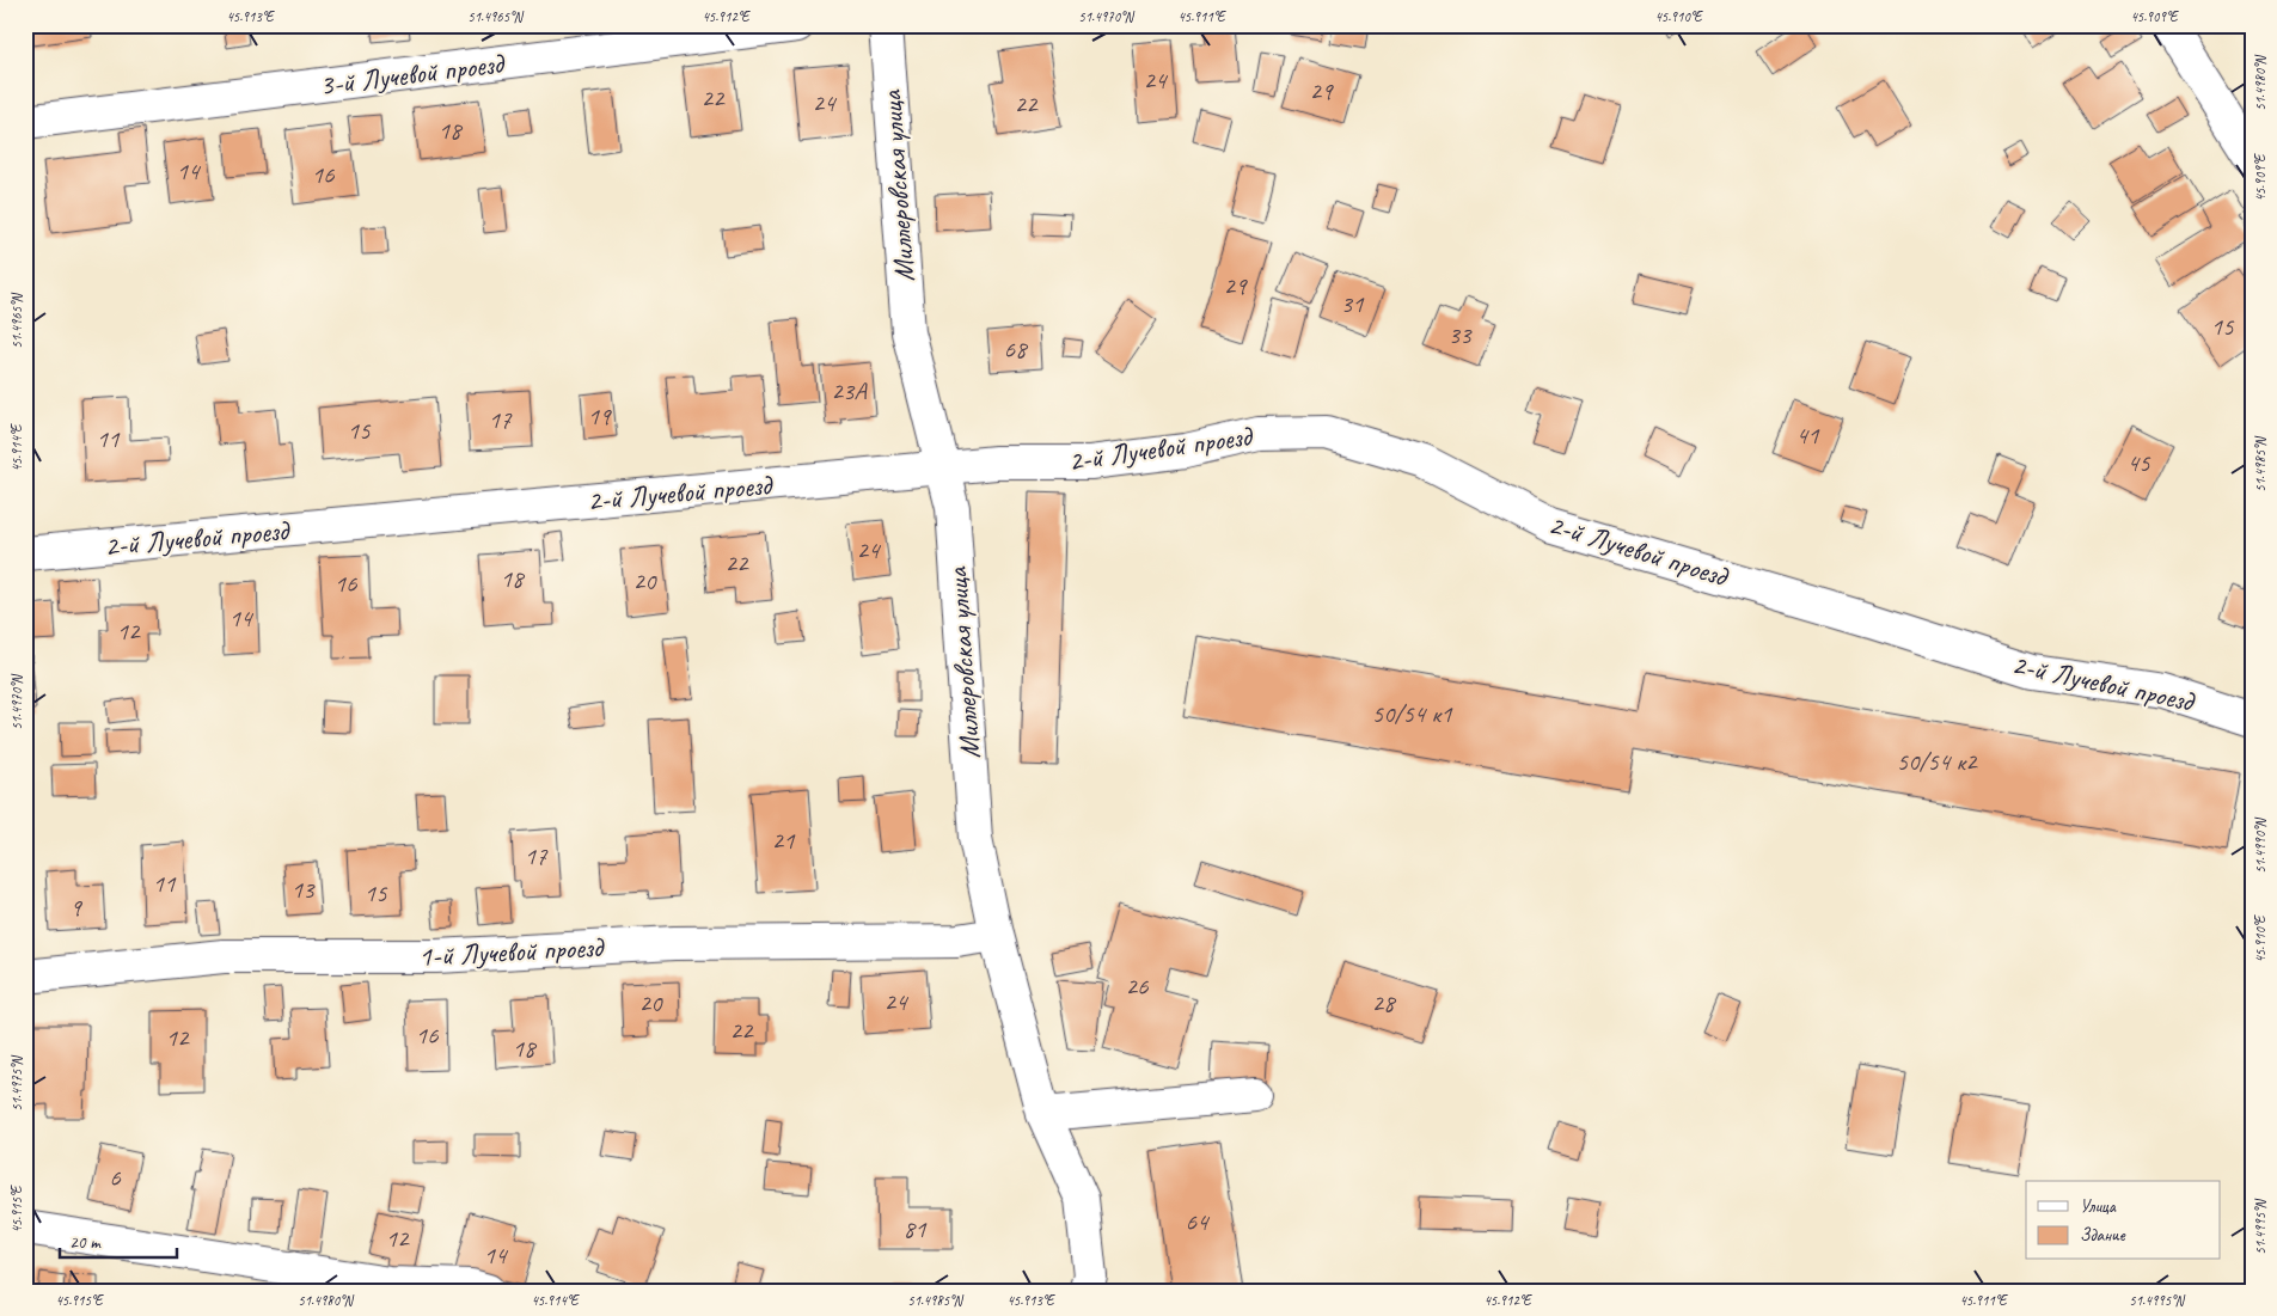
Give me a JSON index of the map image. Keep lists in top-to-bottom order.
{
  "streets": {
    "street": [
      "3-й Лучевой проезд",
      "Миллеровская улица",
      "2-й Лучевой проезд",
      "1-й Лучевой проезд"
    ]
  },
  "crossings": [
    ["Миллеровская улица", "2-й Лучевой проезд"],
    ["Миллеровская улица", "1-й Лучевой проезд"]
  ],
  "house_numbers": [
    "24",
    "29",
    "22",
    "24",
    "22",
    "18",
    "14",
    "16",
    "29",
    "31",
    "15",
    "33",
    "68",
    "23А",
    "19",
    "17",
    "15",
    "41",
    "11",
    "45",
    "24",
    "22",
    "18",
    "20",
    "16",
    "14",
    "12",
    "50/54 к1",
    "50/54 к2",
    "21",
    "17",
    "11",
    "13",
    "15",
    "9",
    "26",
    "24",
    "20",
    "28",
    "22",
    "16",
    "12",
    "18",
    "6",
    "64",
    "81",
    "12",
    "14"
  ],
  "legend": ["Улица", "Здание"],
  "scale_bar": "20 m",
  "coordinates": [
    "45.913°E",
    "51.4965°N",
    "45.912°E",
    "51.4970°N",
    "45.911°E",
    "45.910°E",
    "45.909°E",
    "51.4980°N",
    "45.914°E",
    "51.4985°N",
    "51.4990°N",
    "51.4975°N",
    "45.915°E",
    "51.4995°N"
  ]
}
